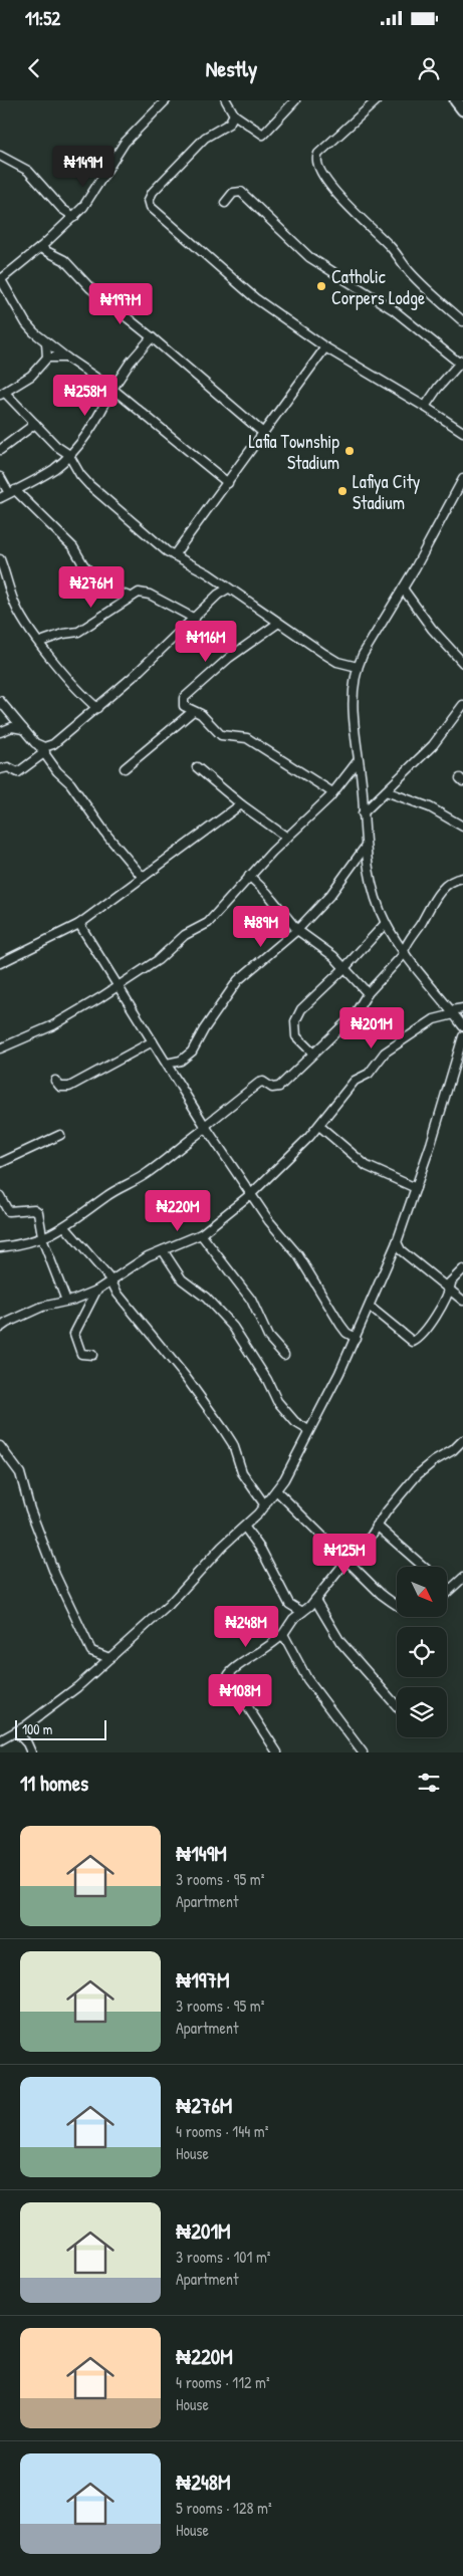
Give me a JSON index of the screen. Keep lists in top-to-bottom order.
{
  "places": ["Catholic Corpers Lodge", "Lafia Township Stadium", "Lafiya City Stadium"],
  "scale_bar": "100 m",
  "north": "bottom right",
  "page": {
    "status": "11:52",
    "header": "Nestly",
    "price": [
      "₦149M",
      "₦197M",
      "₦258M",
      "₦276M",
      "₦116M",
      "₦89M",
      "₦201M",
      "₦220M",
      "₦125M",
      "₦248M",
      "₦108M"
    ],
    "scale": "100 m",
    "heading": "11 homes",
    "list": [
      {
        "name": "₦149M",
        "note": "3 rooms · 95 m² · Apartment"
      },
      {
        "name": "₦197M",
        "note": "3 rooms · 95 m² · Apartment"
      },
      {
        "name": "₦276M",
        "note": "4 rooms · 144 m² · House"
      },
      {
        "name": "₦201M",
        "note": "3 rooms · 101 m² · Apartment"
      },
      {
        "name": "₦220M",
        "note": "4 rooms · 112 m² · House"
      },
      {
        "name": "₦248M",
        "note": "5 rooms · 128 m² · House"
      }
    ]
  }
}
